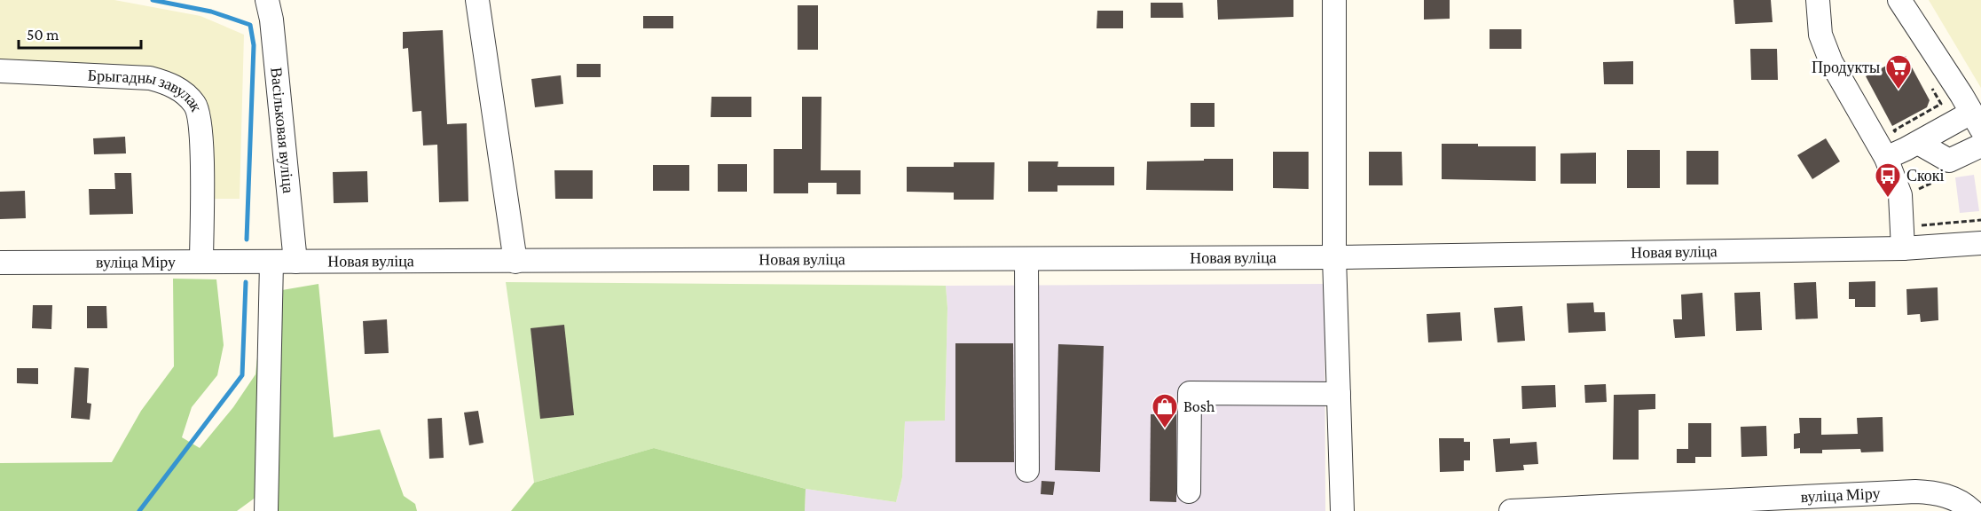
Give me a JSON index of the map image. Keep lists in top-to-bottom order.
{
  "streets": {
    "street": [
      "Брыгадны завулак",
      "Васільковая вуліца",
      "Новая вуліца",
      "вуліца Міру"
    ]
  },
  "crossings": [
    ["Брыгадны завулак", "вуліца Міру"],
    ["Васільковая вуліца", "Новая вуліца"],
    ["Новая вуліца", "вуліца Міру"]
  ],
  "places": {
    "supermarket": ["Продукты"],
    "bus stop": ["Скокі"],
    "shop": ["Bosh"]
  },
  "scale_bar": "50 m"
}
